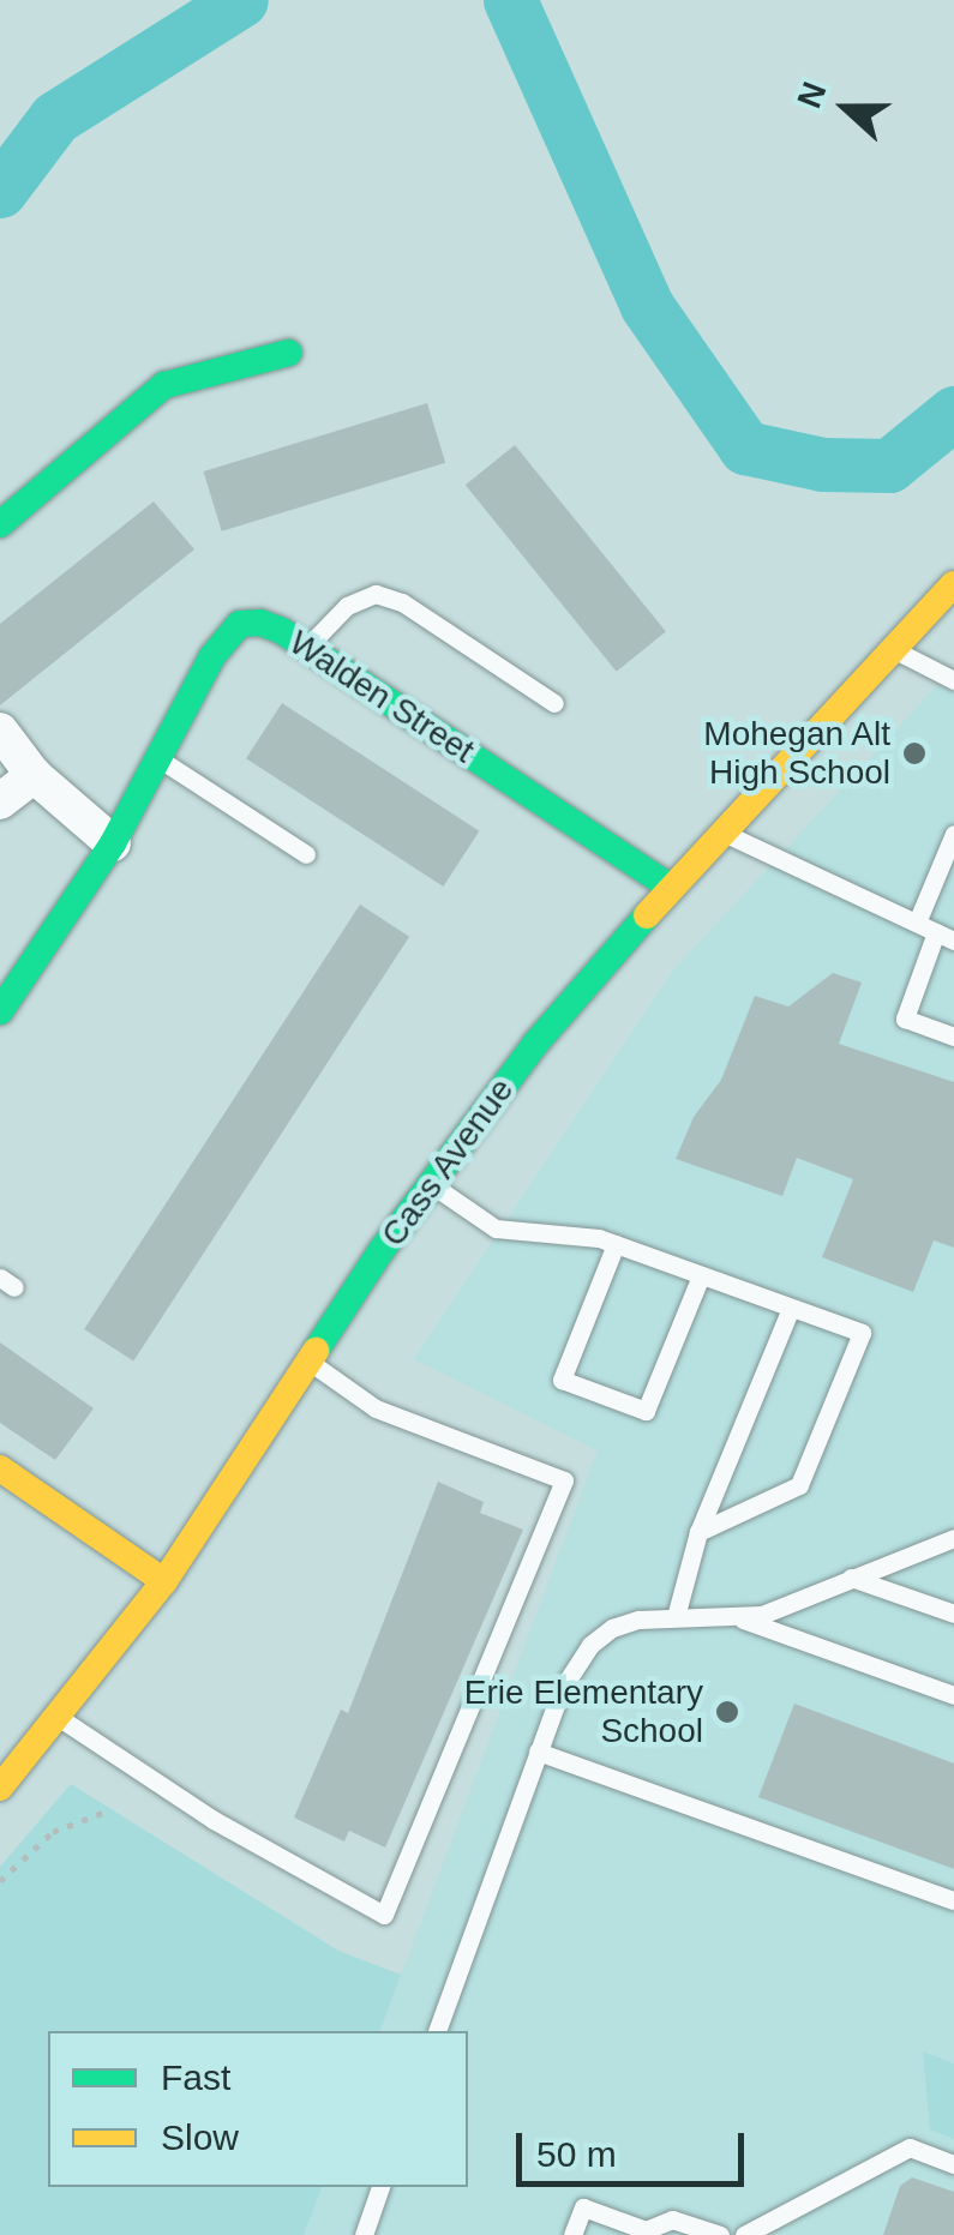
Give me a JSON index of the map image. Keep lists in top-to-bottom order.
{
  "streets": {
    "main road": ["Walden Street", "Cass Avenue"]
  },
  "crossings": [
    ["Walden Street", "Cass Avenue"]
  ],
  "places": ["Mohegan Alt High School", "Erie Elementary School"],
  "legend": ["Fast", "Slow"],
  "scale_bar": "50 m",
  "north": "left"
}
